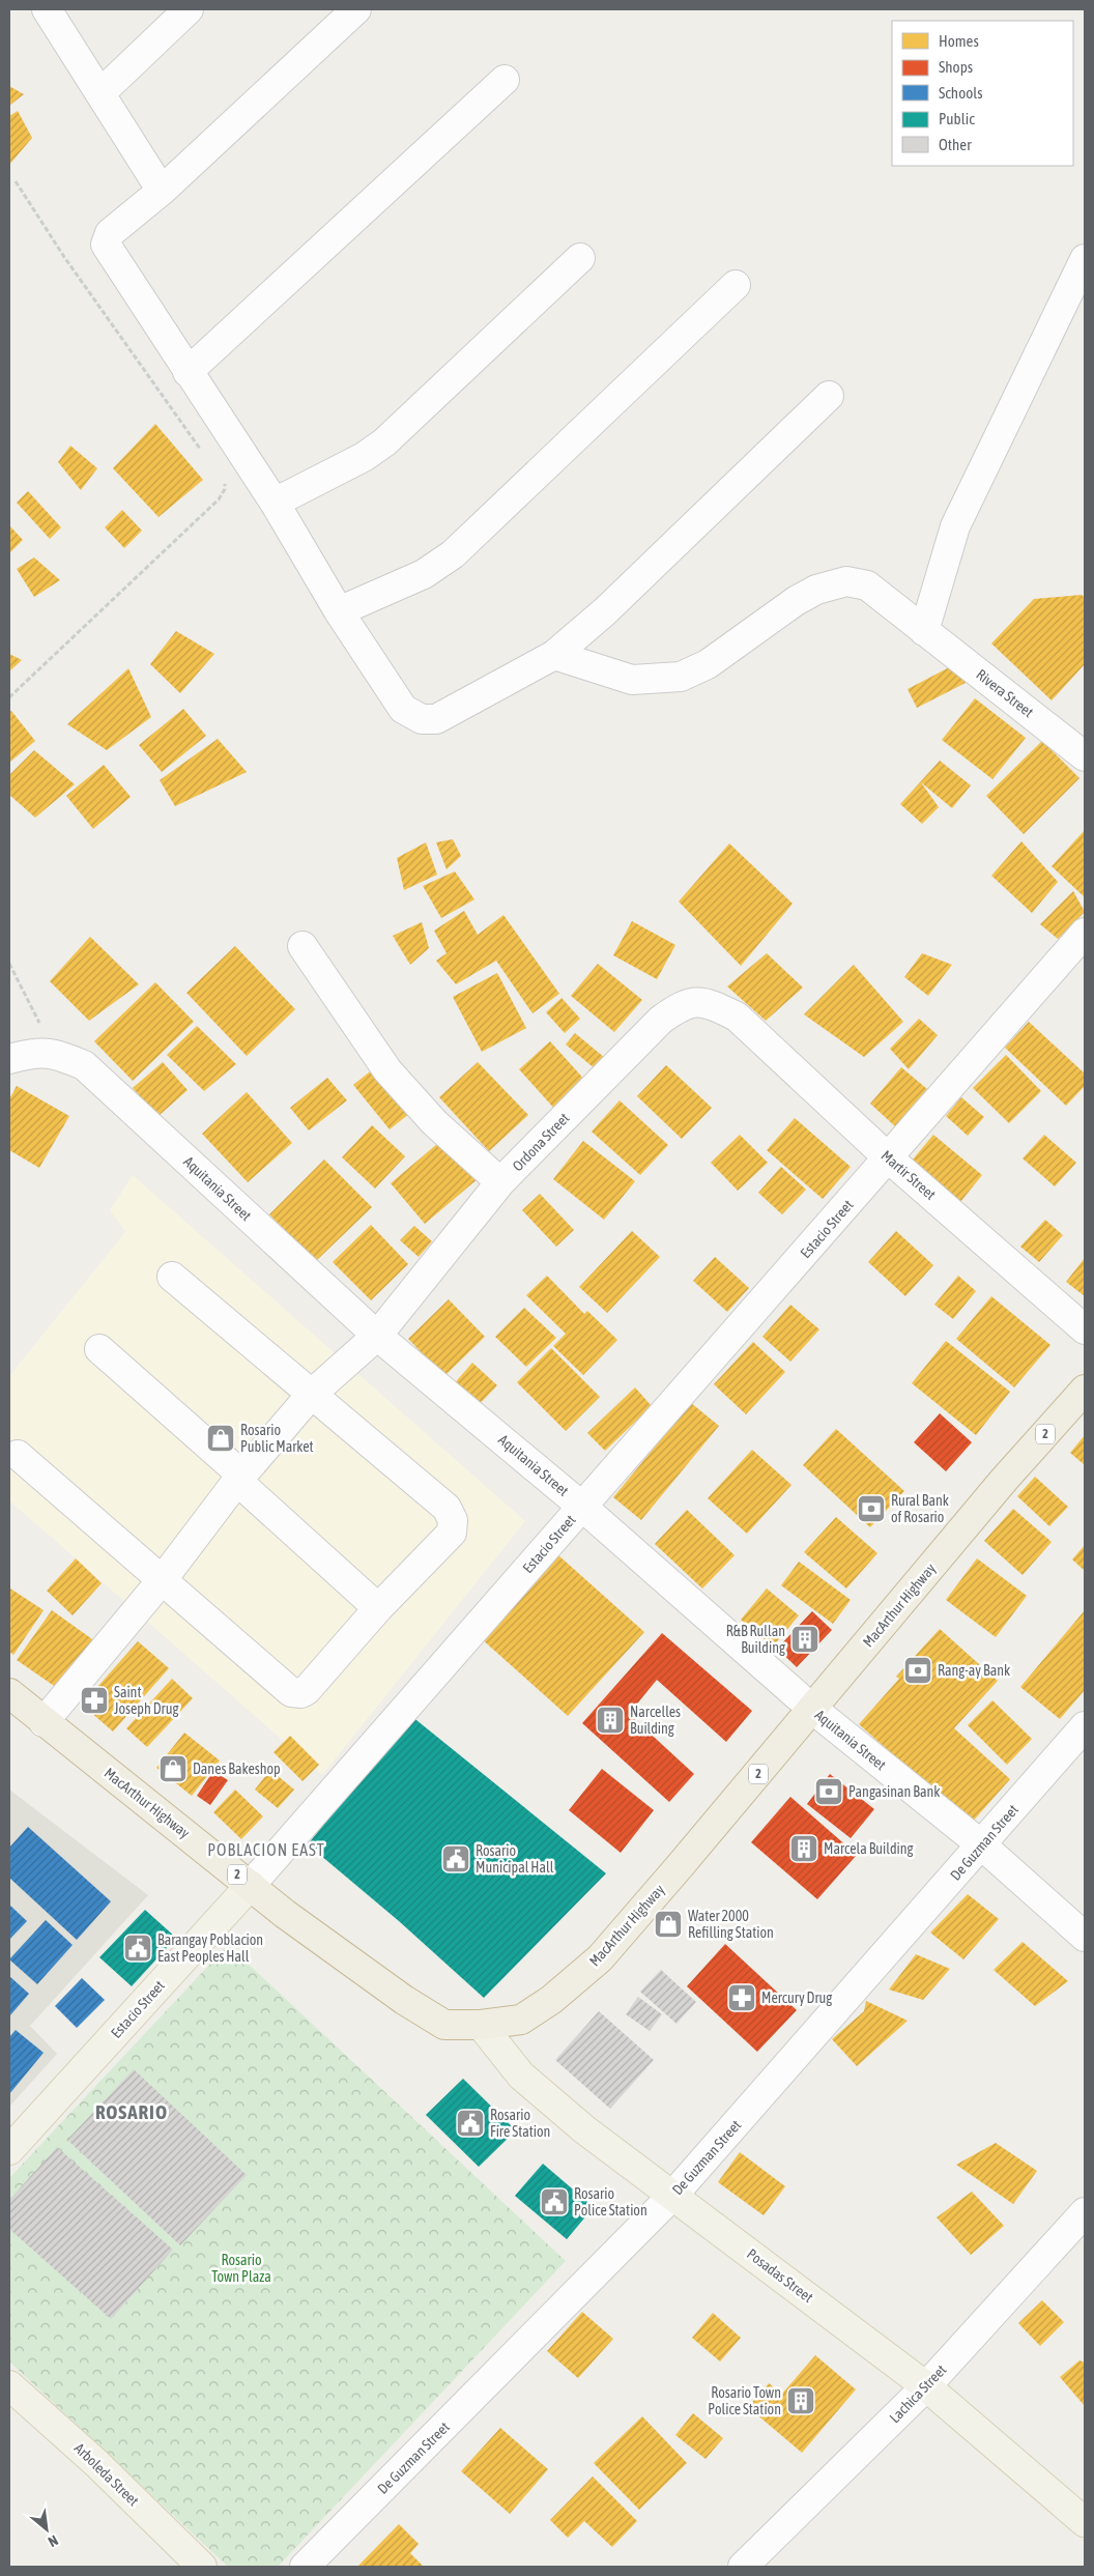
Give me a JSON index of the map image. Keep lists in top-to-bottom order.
{
  "streets": {
    "highway": ["2", "MacArthur Highway"],
    "main road": ["Estacio Street", "Posadas Street", "Arboleda Street"],
    "street": [
      "Rivera Street",
      "Ordona Street",
      "Martir Street",
      "Aquitania Street",
      "De Guzman Street",
      "Lachica Street"
    ]
  },
  "crossings": [
    ["Ordona Street", "Martir Street"],
    ["Ordona Street", "Aquitania Street"],
    ["Ordona Street", "MacArthur Highway"],
    ["Martir Street", "Estacio Street"],
    ["Aquitania Street", "Estacio Street"],
    ["Aquitania Street", "MacArthur Highway"],
    ["Aquitania Street", "De Guzman Street"],
    ["Estacio Street", "MacArthur Highway"],
    ["MacArthur Highway", "Posadas Street"],
    ["De Guzman Street", "Posadas Street"],
    ["Posadas Street", "Lachica Street"]
  ],
  "districts": ["POBLACION EAST", "ROSARIO"],
  "parks": ["Rosario Town Plaza"],
  "places": {
    "shop": ["Rosario Public Market", "Danes Bakeshop", "Water 2000 Refilling Station"],
    "bank": ["Rural Bank of Rosario", "Rang-ay Bank", "Pangasinan Bank"],
    "building": [
      "R&B Rullan Building",
      "Narcelles Building",
      "Marcela Building",
      "Rosario Town Police Station"
    ],
    "pharmacy": ["Saint Joseph Drug", "Mercury Drug"],
    "public building": [
      "Rosario Municipal Hall",
      "Barangay Poblacion East Peoples Hall",
      "Rosario Fire Station",
      "Rosario Police Station"
    ]
  },
  "legend": [
    "Homes",
    "Shops",
    "Schools",
    "Public",
    "Other"
  ],
  "north": "bottom right"
}
